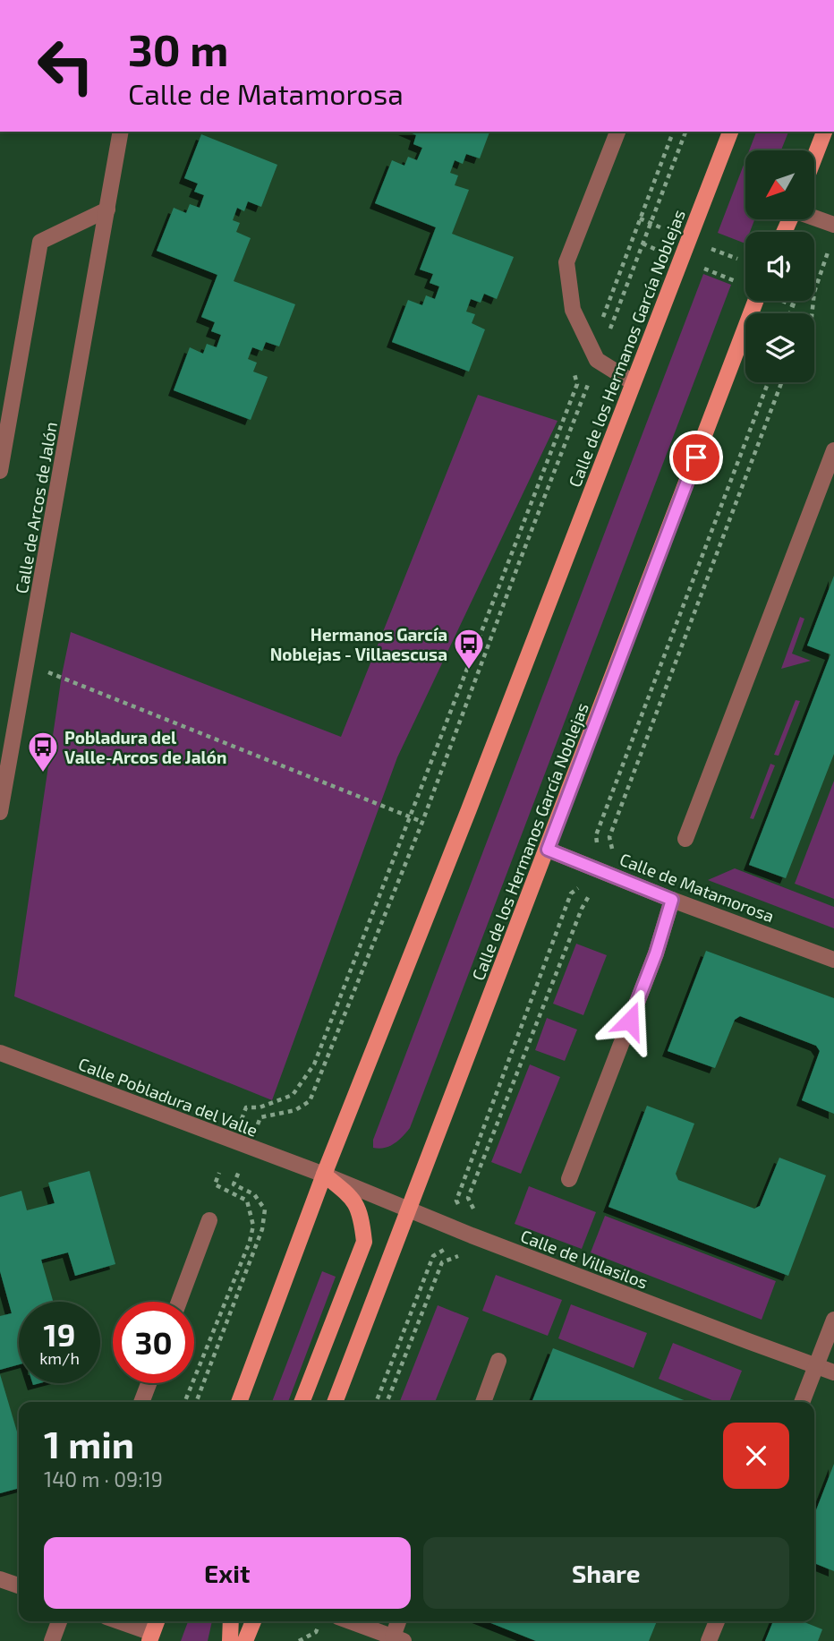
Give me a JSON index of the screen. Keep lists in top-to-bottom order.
{
  "streets": {
    "main road": ["Calle de los Hermanos García Noblejas"],
    "street": [
      "Calle de Arcos de Jalón",
      "Calle de Matamorosa",
      "Calle Pobladura del Valle",
      "Calle de Villasilos"
    ]
  },
  "crossings": [
    ["Calle de los Hermanos García Noblejas", "Calle de Matamorosa"],
    ["Calle de los Hermanos García Noblejas", "Calle Pobladura del Valle"],
    ["Calle de los Hermanos García Noblejas", "Calle de Villasilos"],
    ["Calle Pobladura del Valle", "Calle de Villasilos"]
  ],
  "places": {
    "bus stop": ["Hermanos García Noblejas - Villaescusa", "Pobladura del Valle-Arcos de Jalón"]
  },
  "north": "bottom left",
  "page": {
    "turn": ["30 m", "Calle de Matamorosa"],
    "speed": "19 km/h",
    "limit": "30",
    "heading": ["1 min", "140 m · 09:19"],
    "buttons": ["Exit", "Share"]
  }
}
